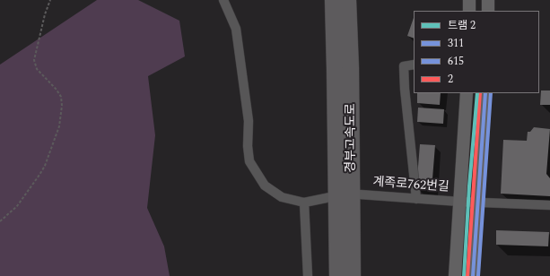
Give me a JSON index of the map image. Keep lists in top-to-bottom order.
{
  "streets": {
    "highway": ["경부고속도로"],
    "street": ["계족로762번길"]
  },
  "lines": [
    "tram line 2",
    "transit line 311",
    "transit line 615",
    "transit line 2"
  ],
  "legend": [
    "트램 2",
    "311",
    "615",
    "2"
  ]
}
